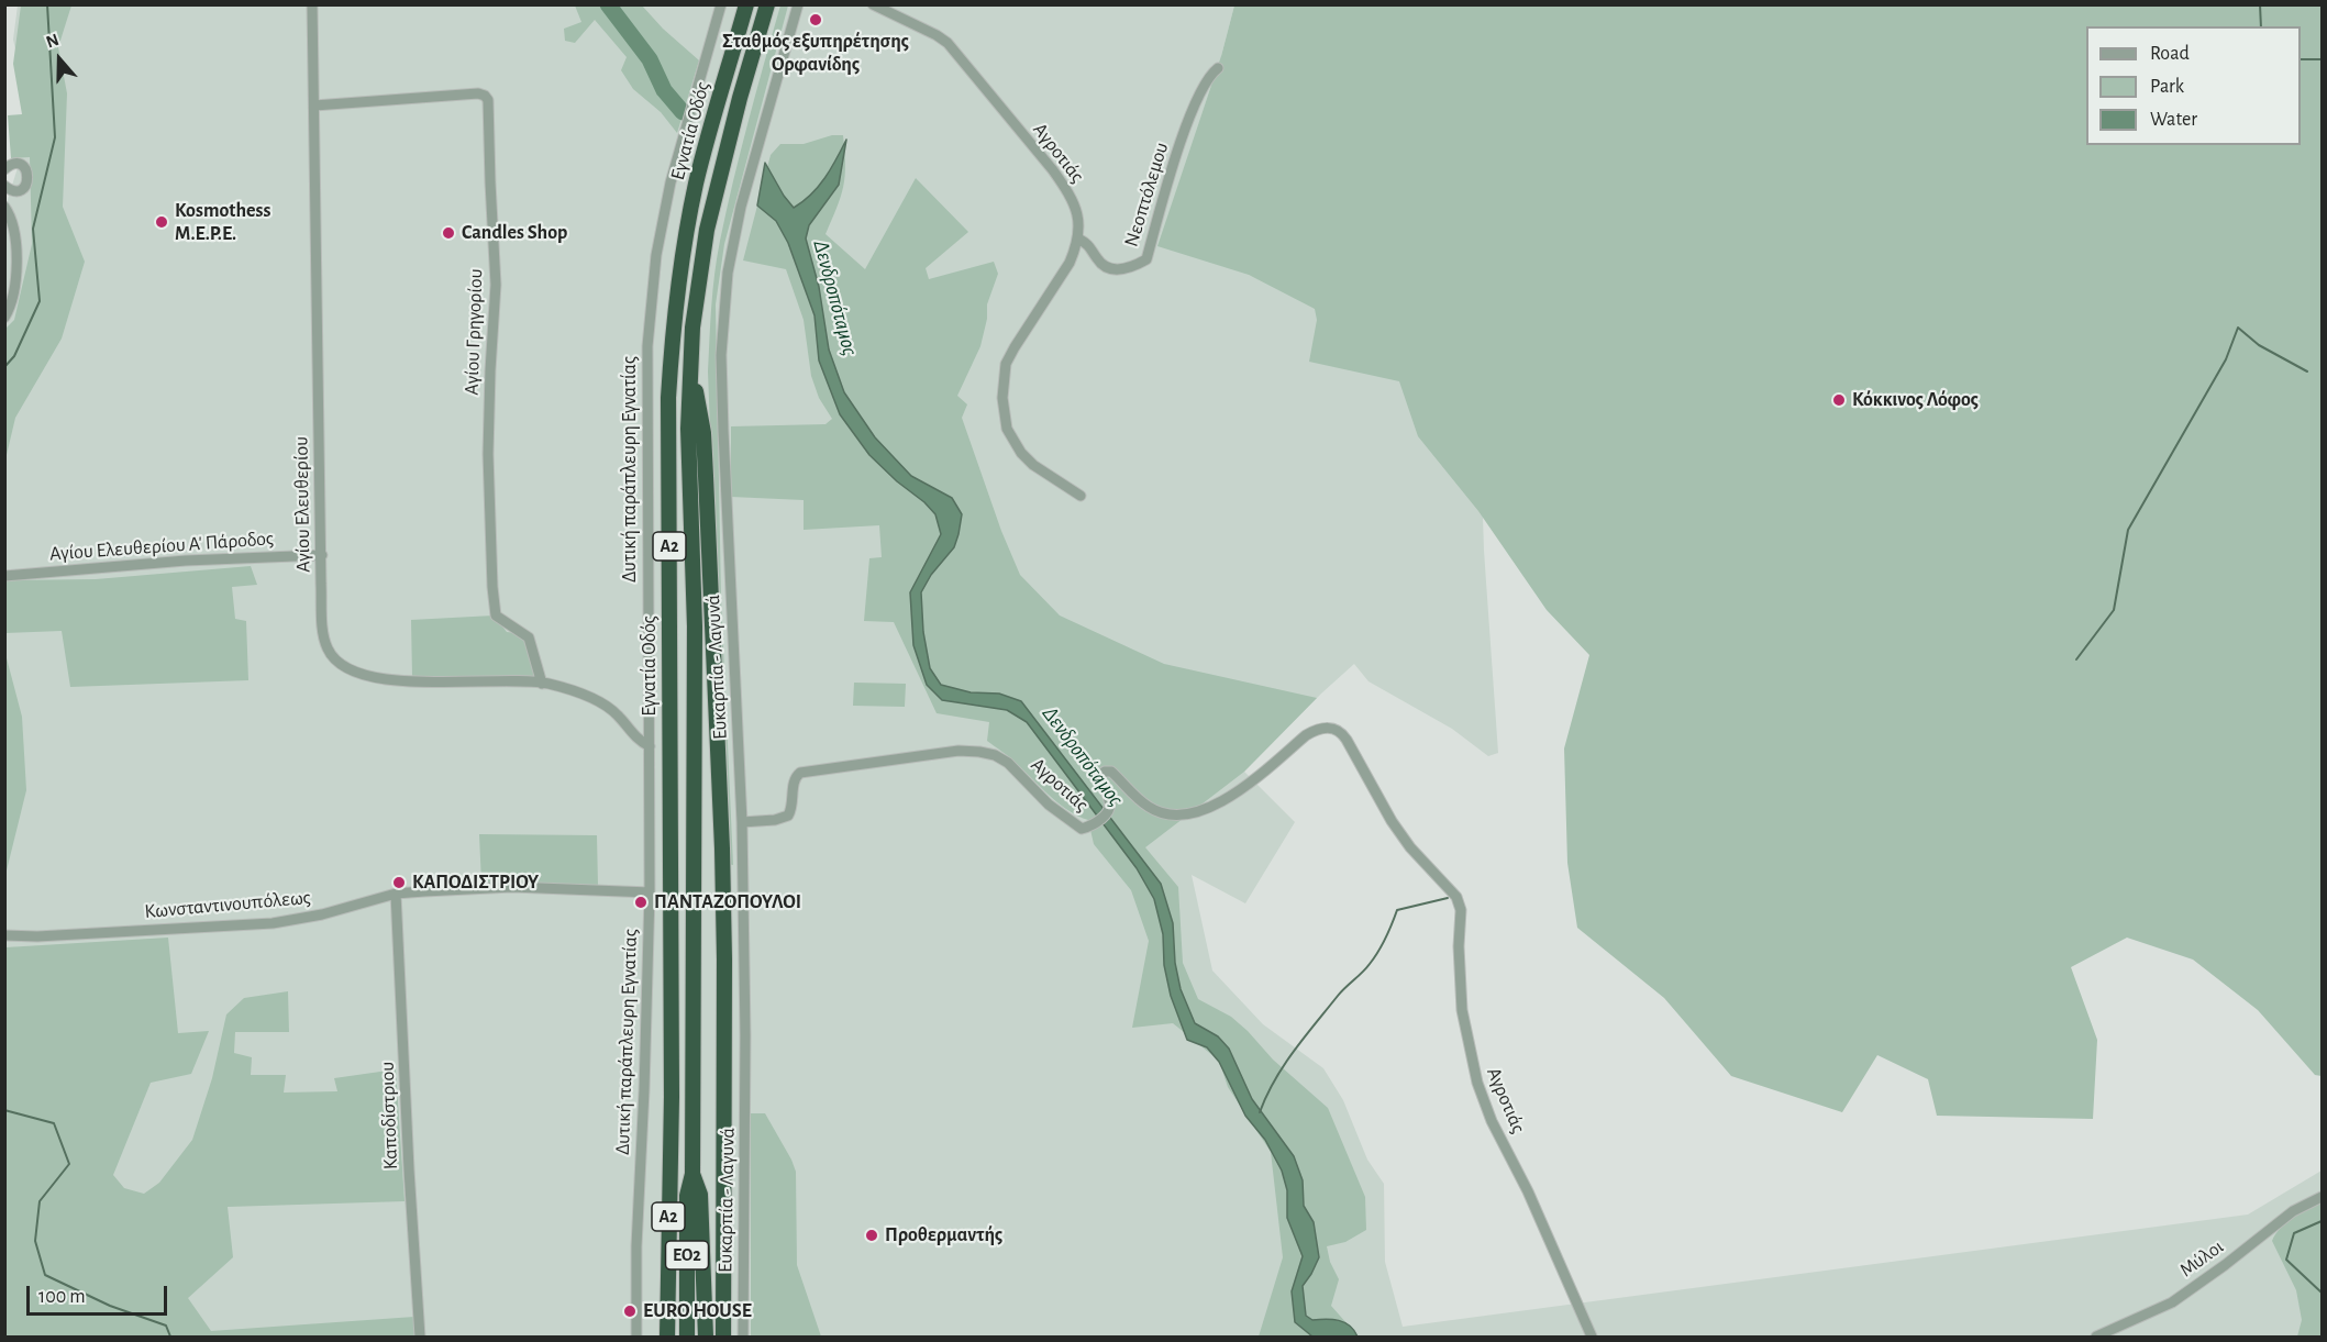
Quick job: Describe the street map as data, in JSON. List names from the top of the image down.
{
  "streets": {
    "highway": ["Εγνατία Οδός", "Α2", "ΕΟ2"],
    "street": [
      "Αγροτιάς",
      "Νεοπτόλεμου",
      "Αγίου Γρηγορίου",
      "Δυτική παράπλευρη Εγνατίας",
      "Αγίου Ελευθερίου",
      "Αγίου Ελευθερίου Α' Πάροδος",
      "Ευκαρπία - Λαγυνά",
      "Κωνσταντινουπόλεως",
      "Καποδίστριου",
      "Μύλοι"
    ]
  },
  "crossings": [
    ["Εγνατία Οδός", "Α2"],
    ["Εγνατία Οδός", "ΕΟ2"],
    ["Αγροτιάς", "Νεοπτόλεμου"],
    ["Αγροτιάς", "Ευκαρπία - Λαγυνά"],
    ["Αγίου Γρηγορίου", "Αγίου Ελευθερίου"],
    ["Δυτική παράπλευρη Εγνατίας", "Αγίου Ελευθερίου"],
    ["Δυτική παράπλευρη Εγνατίας", "Κωνσταντινουπόλεως"],
    ["Αγίου Ελευθερίου", "Αγίου Ελευθερίου Α' Πάροδος"],
    ["Α2", "ΕΟ2"],
    ["Κωνσταντινουπόλεως", "Καποδίστριου"]
  ],
  "water": ["Δενδροπόταμος"],
  "places": [
    "Σταθμός εξυπηρέτησης Ορφανίδης",
    "Kosmothess M.E.P.E.",
    "Candles Shop",
    "Κόκκινος Λόφος",
    "ΚΑΠΟΔΙΣΤΡΙΟΥ",
    "ΠΑΝΤΑΖΟΠΟΥΛΟΙ",
    "Προθερμαντής",
    "EURO HOUSE"
  ],
  "legend": ["Road", "Park", "Water"],
  "scale_bar": "100 m",
  "north": "top"
}
